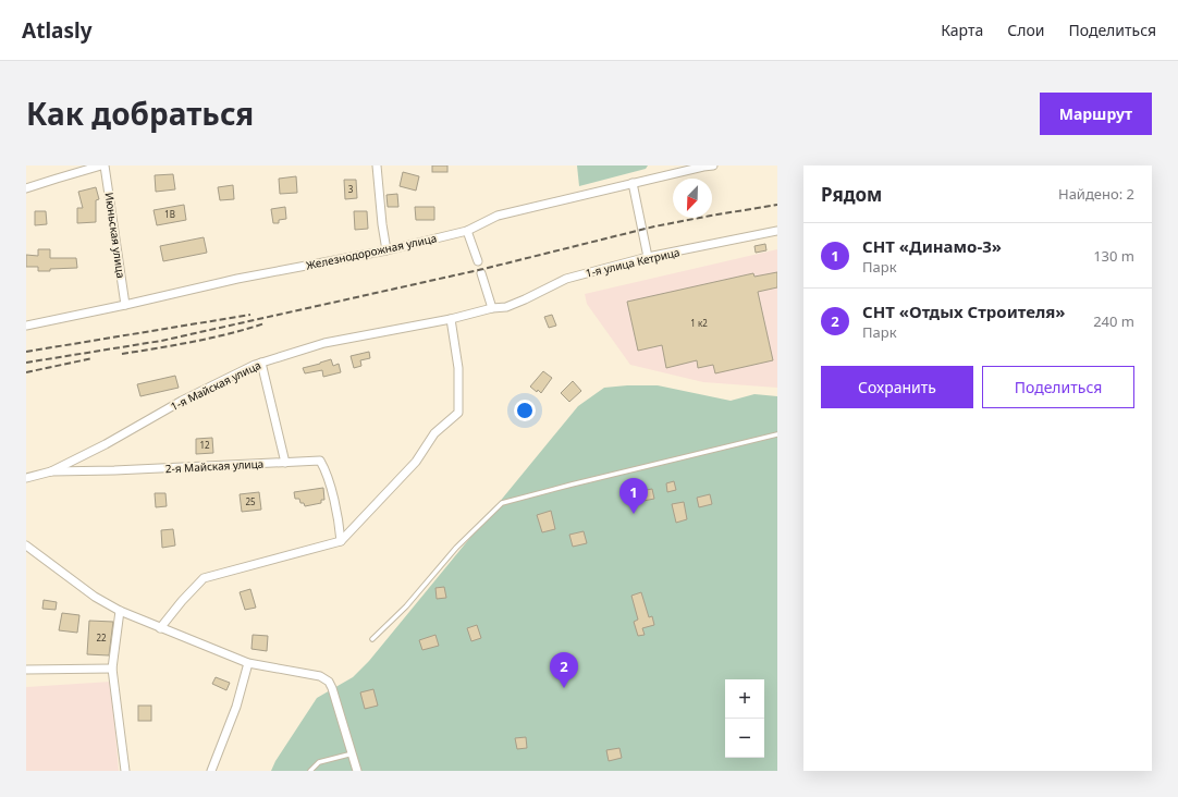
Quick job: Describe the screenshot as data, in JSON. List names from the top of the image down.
{
  "streets": {
    "street": [
      "Июньская улица",
      "Железнодорожная улица",
      "1-я улица Кетрица",
      "1-я Майская улица",
      "2-я Майская улица"
    ]
  },
  "crossings": [
    ["Июньская улица", "Железнодорожная улица"],
    ["1-я улица Кетрица", "1-я Майская улица"],
    ["1-я Майская улица", "2-я Майская улица"]
  ],
  "house_numbers": [
    "3",
    "1В",
    "1 к2",
    "12",
    "25",
    "22"
  ],
  "north": "bottom left",
  "page": {
    "header": "Atlasly",
    "nav": ["Карта", "Слои", "Поделиться"],
    "title": "Как добраться",
    "buttons": [
      "Маршрут",
      ["Сохранить", "Поделиться"]
    ],
    "heading": ["Рядом", "Найдено: 2"],
    "list": [
      {
        "mark": "1",
        "name": "СНТ «Динамо-3»",
        "note": "Парк",
        "value": "130 m"
      },
      {
        "mark": "2",
        "name": "СНТ «Отдых Строителя»",
        "note": "Парк",
        "value": "240 m"
      }
    ],
    "pins": ["1", "2"],
    "map_buttons": ["+", "−"]
  }
}
